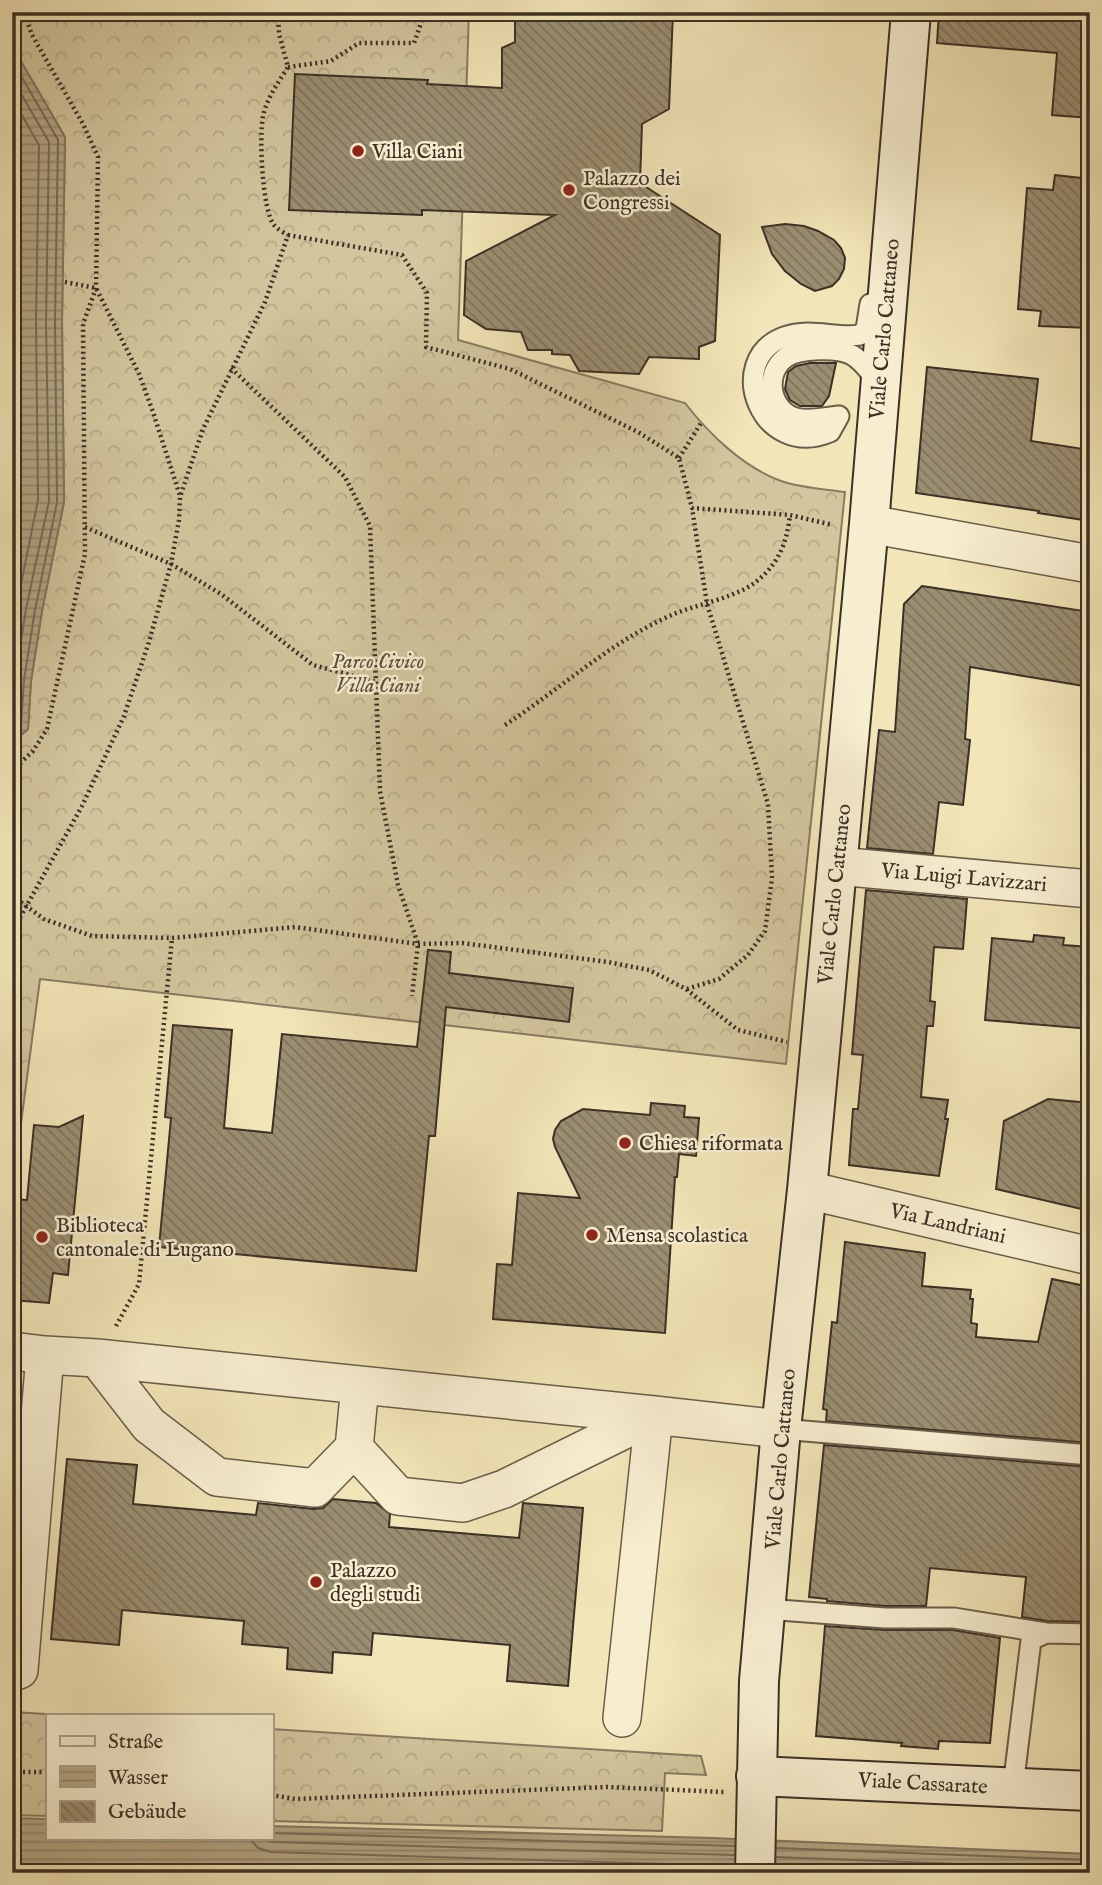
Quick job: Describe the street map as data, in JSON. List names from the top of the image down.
{
  "streets": {
    "main road": ["Viale Carlo Cattaneo", "Viale Cassarate"],
    "street": ["Via Luigi Lavizzari", "Via Landriani"]
  },
  "crossings": [
    ["Viale Carlo Cattaneo", "Via Luigi Lavizzari"],
    ["Viale Carlo Cattaneo", "Via Landriani"],
    ["Viale Carlo Cattaneo", "Viale Cassarate"]
  ],
  "parks": ["Parco Civico Villa Ciani"],
  "places": [
    "Villa Ciani",
    "Palazzo dei Congressi",
    "Chiesa riformata",
    "Mensa scolastica",
    "Biblioteca cantonale di Lugano",
    "Palazzo degli studi"
  ],
  "legend": ["Straße", "Wasser", "Gebäude"]
}
